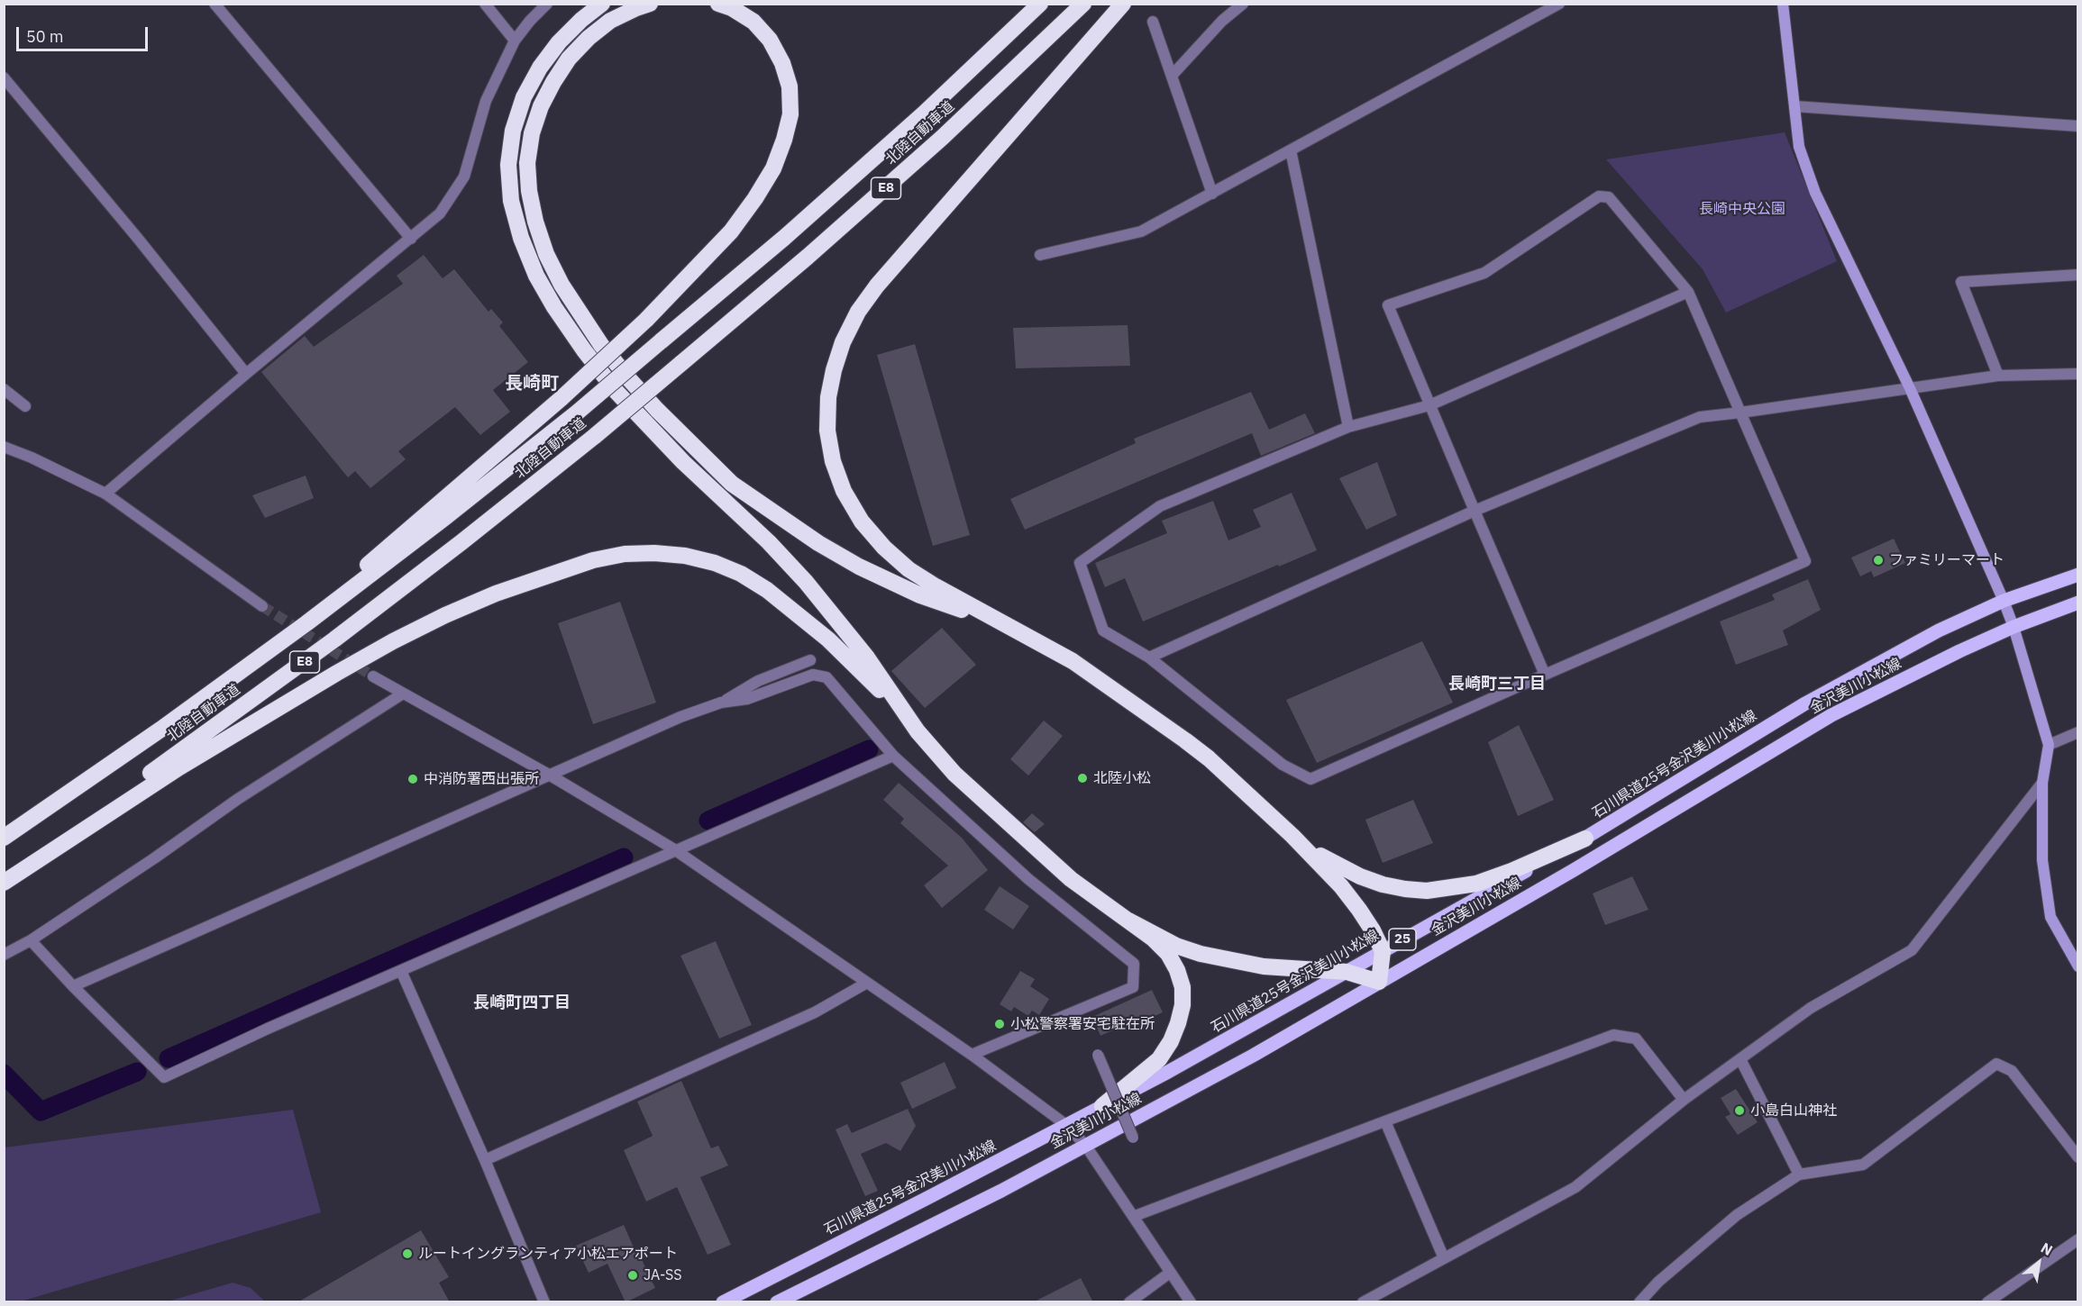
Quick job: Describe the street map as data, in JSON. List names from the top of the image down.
{
  "streets": {
    "highway": ["北陸自動車道", "E8"],
    "main road": ["金沢美川小松線", "石川県道25号金沢美川小松線", "25"]
  },
  "districts": ["長崎町", "長崎町三丁目", "長崎町四丁目"],
  "parks": ["長崎中央公園"],
  "places": [
    "ファミリーマート",
    "北陸小松",
    "中消防署西出張所",
    "小松警察署安宅駐在所",
    "小島白山神社",
    "ルートイングランティア小松エアポート",
    "JA-SS"
  ],
  "scale_bar": "50 m",
  "north": "top right"
}
